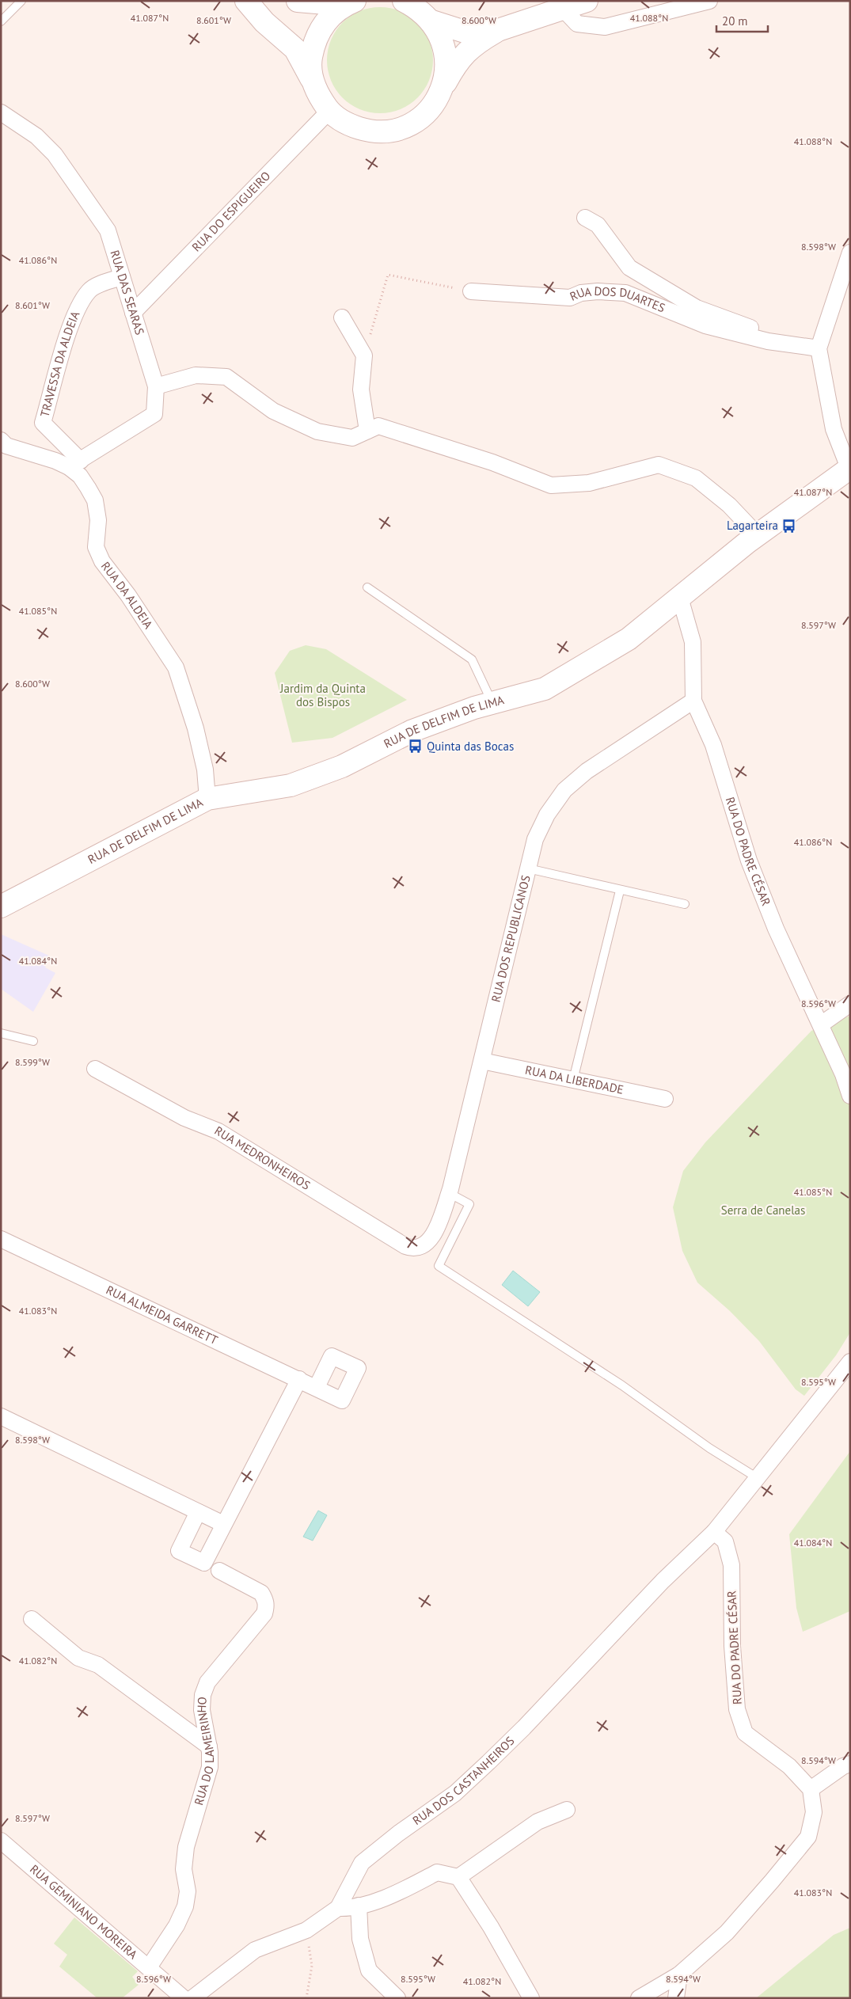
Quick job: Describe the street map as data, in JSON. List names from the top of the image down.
{
  "streets": {
    "main road": ["RUA DE DELFIM DE LIMA"],
    "street": [
      "RUA DO ESPIGUEIRO",
      "RUA DAS SEARAS",
      "RUA DOS DUARTES",
      "TRAVESSA DA ALDEIA",
      "RUA DA ALDEIA",
      "RUA DO PADRE CÉSAR",
      "RUA DOS REPUBLICANOS",
      "RUA DA LIBERDADE",
      "RUA MEDRONHEIROS",
      "RUA ALMEIDA GARRETT",
      "RUA DO LAMEIRINHO",
      "RUA DOS CASTANHEIROS",
      "RUA GEMINIANO MOREIRA"
    ]
  },
  "crossings": [
    ["RUA DO ESPIGUEIRO", "RUA DAS SEARAS"],
    ["RUA DAS SEARAS", "TRAVESSA DA ALDEIA"],
    ["RUA DAS SEARAS", "RUA DA ALDEIA"],
    ["TRAVESSA DA ALDEIA", "RUA DA ALDEIA"],
    ["RUA DA ALDEIA", "RUA DE DELFIM DE LIMA"],
    ["RUA DE DELFIM DE LIMA", "RUA DO PADRE CÉSAR"],
    ["RUA DO PADRE CÉSAR", "RUA DOS REPUBLICANOS"],
    ["RUA DO PADRE CÉSAR", "RUA DOS CASTANHEIROS"],
    ["RUA DOS REPUBLICANOS", "RUA DA LIBERDADE"],
    ["RUA DOS REPUBLICANOS", "RUA MEDRONHEIROS"],
    ["RUA DO LAMEIRINHO", "RUA GEMINIANO MOREIRA"]
  ],
  "parks": ["Jardim da Quinta dos Bispos", "Serra de Canelas"],
  "places": {
    "bus stop": ["Lagarteira", "Quinta das Bocas"]
  },
  "scale_bar": "20 m",
  "coordinates": [
    "41.087°N",
    "41.088°N",
    "8.601°W",
    "8.600°W",
    "8.598°W",
    "41.086°N",
    "41.085°N",
    "8.597°W",
    "41.084°N",
    "8.596°W",
    "8.599°W",
    "41.083°N",
    "8.595°W",
    "41.082°N",
    "8.594°W"
  ]
}
